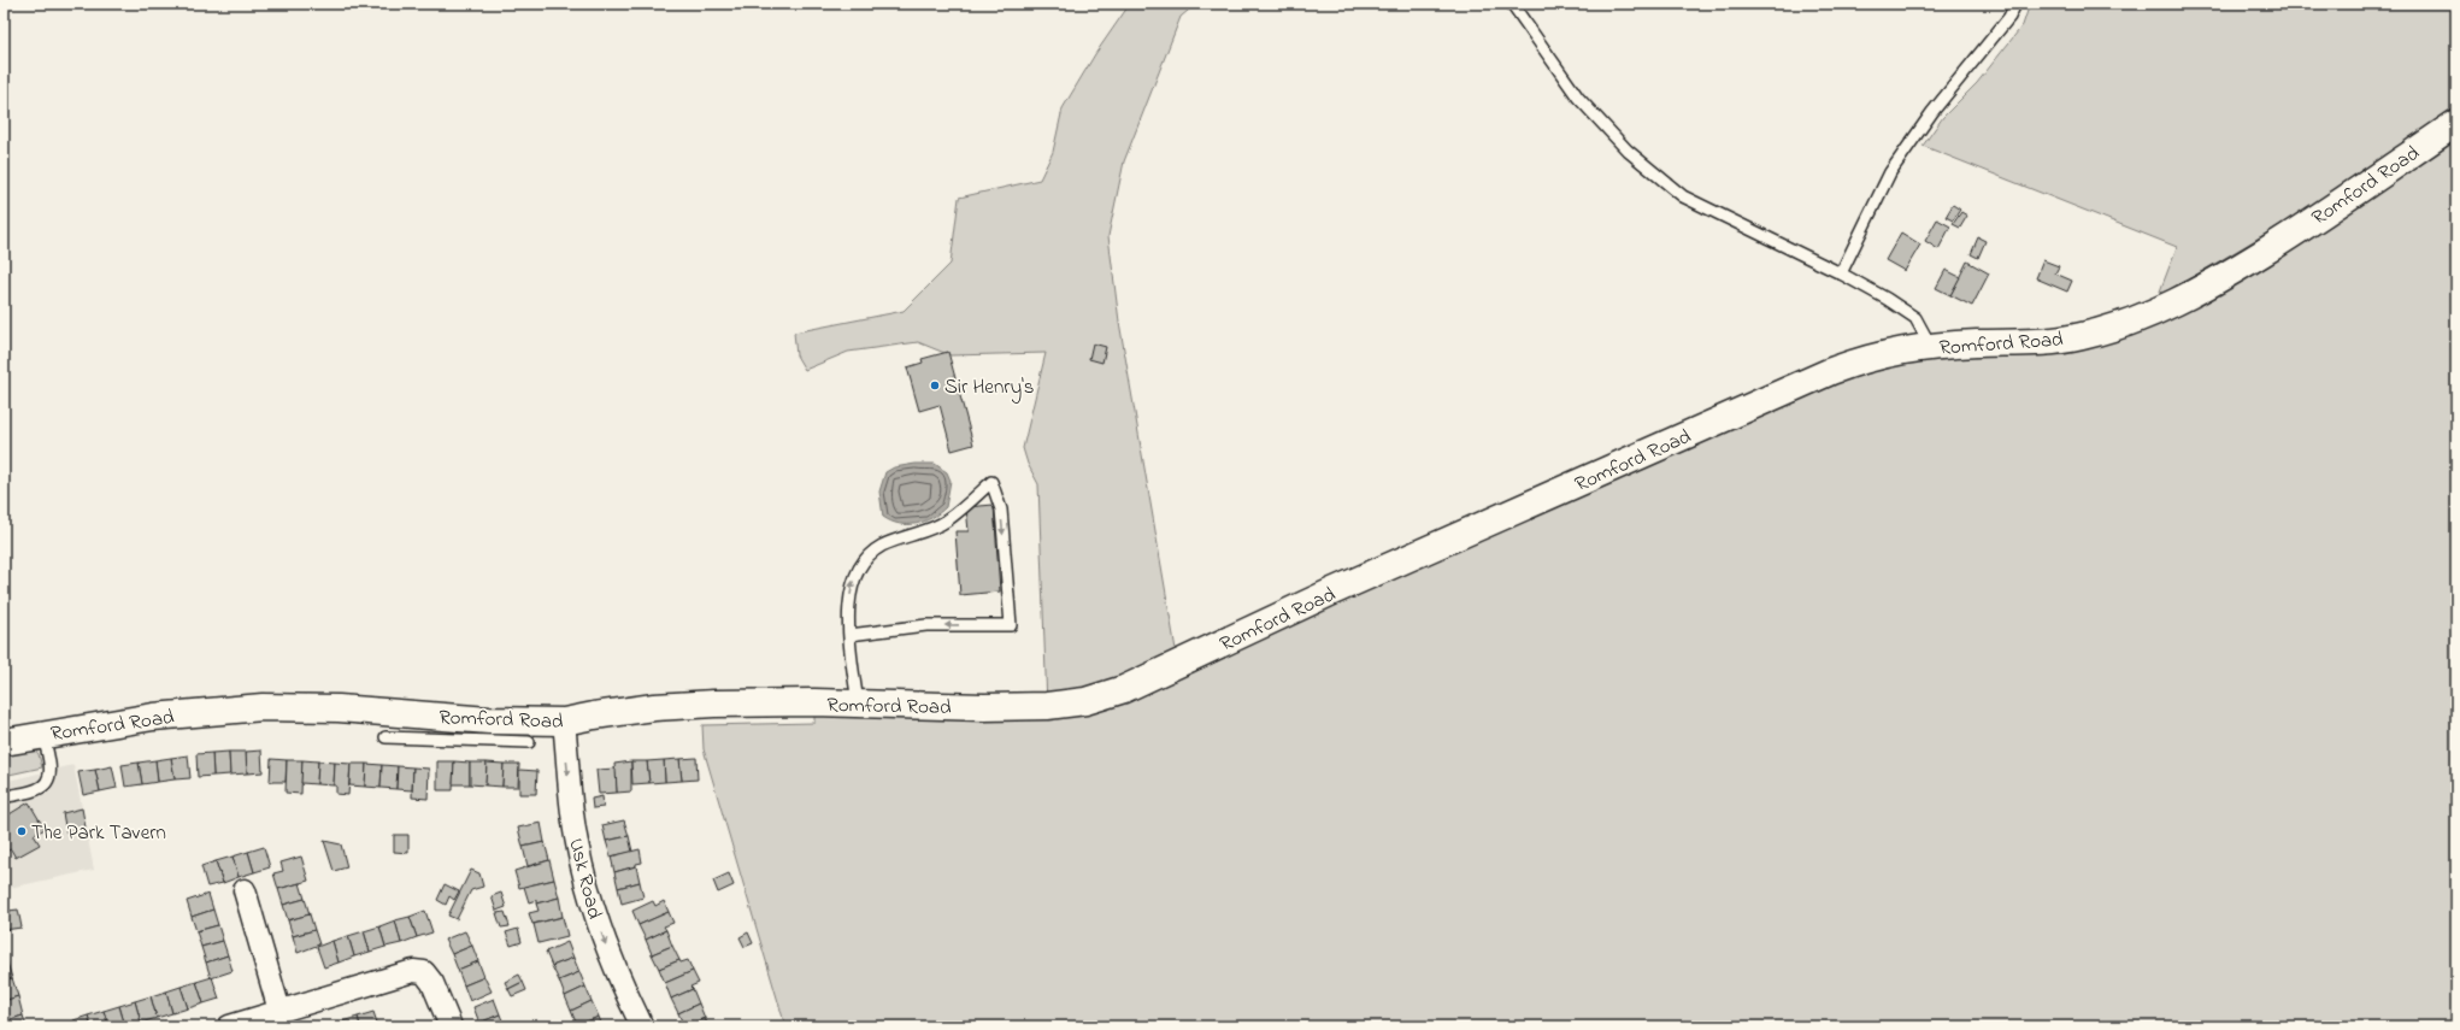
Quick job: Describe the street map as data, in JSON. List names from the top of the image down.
{
  "streets": {
    "street": ["Romford Road", "Usk Road"]
  },
  "crossings": [
    ["Romford Road", "Usk Road"]
  ],
  "one_way": ["Usk Road"],
  "places": ["Sir Henry's", "The Park Tavern"]
}
